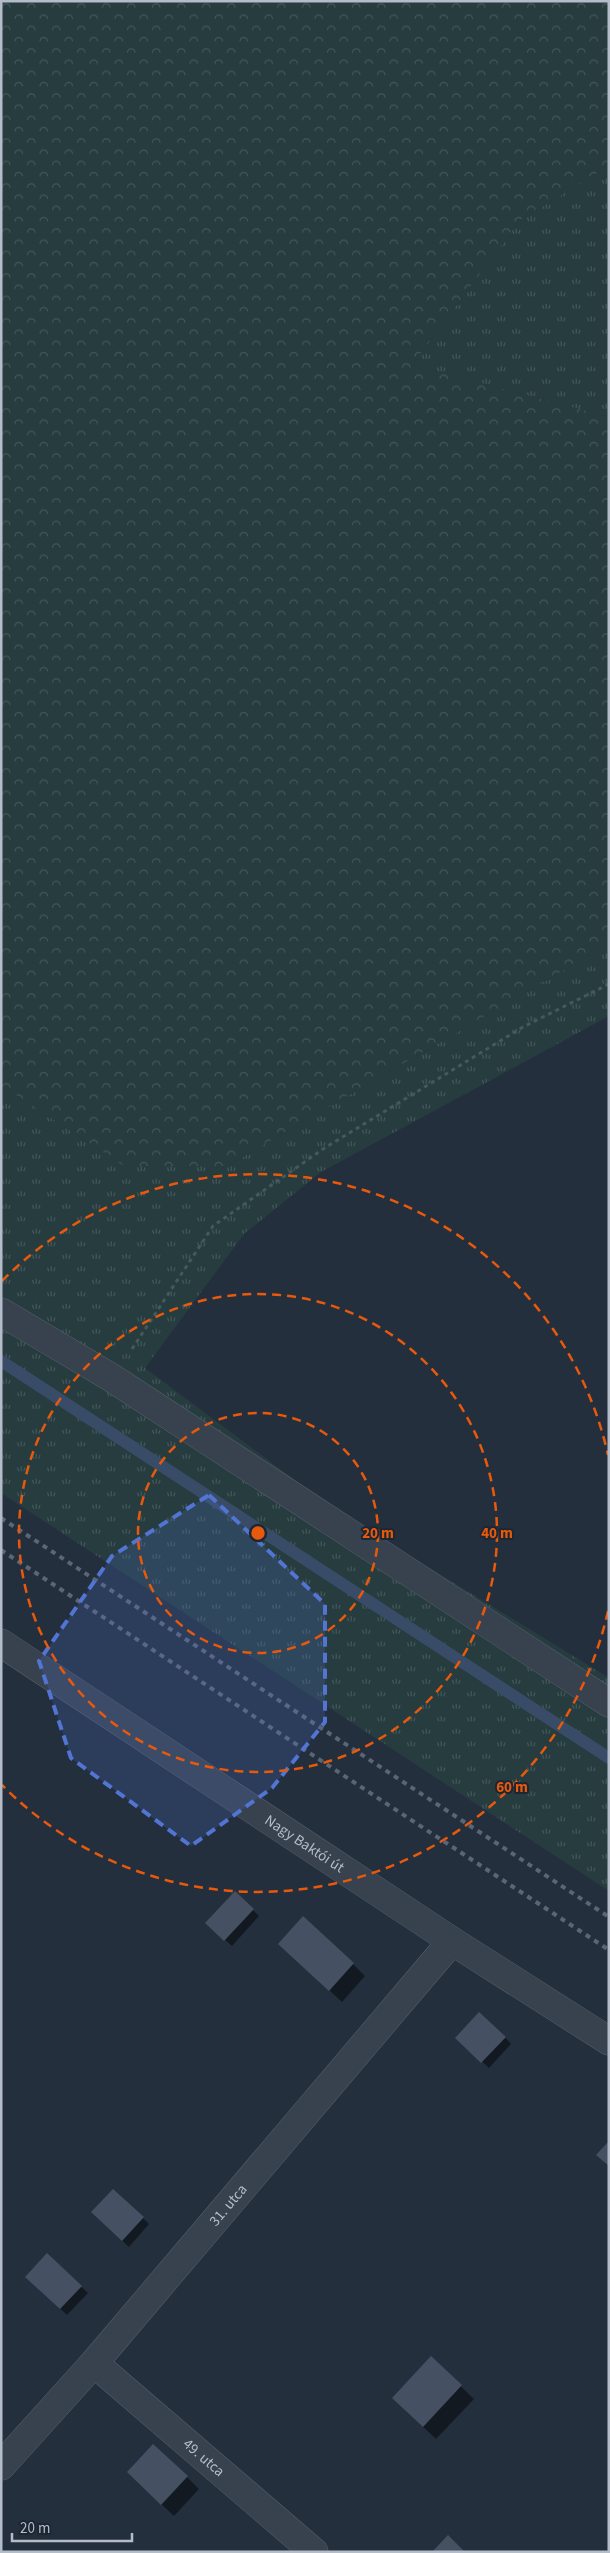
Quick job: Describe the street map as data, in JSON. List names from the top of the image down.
{
  "streets": {
    "street": ["Nagy Baktói út", "31. utca", "49. utca"]
  },
  "crossings": [
    ["Nagy Baktói út", "31. utca"],
    ["31. utca", "49. utca"]
  ],
  "scale_bar": "20 m",
  "rings": ["20 m", "40 m", "60 m"]
}
